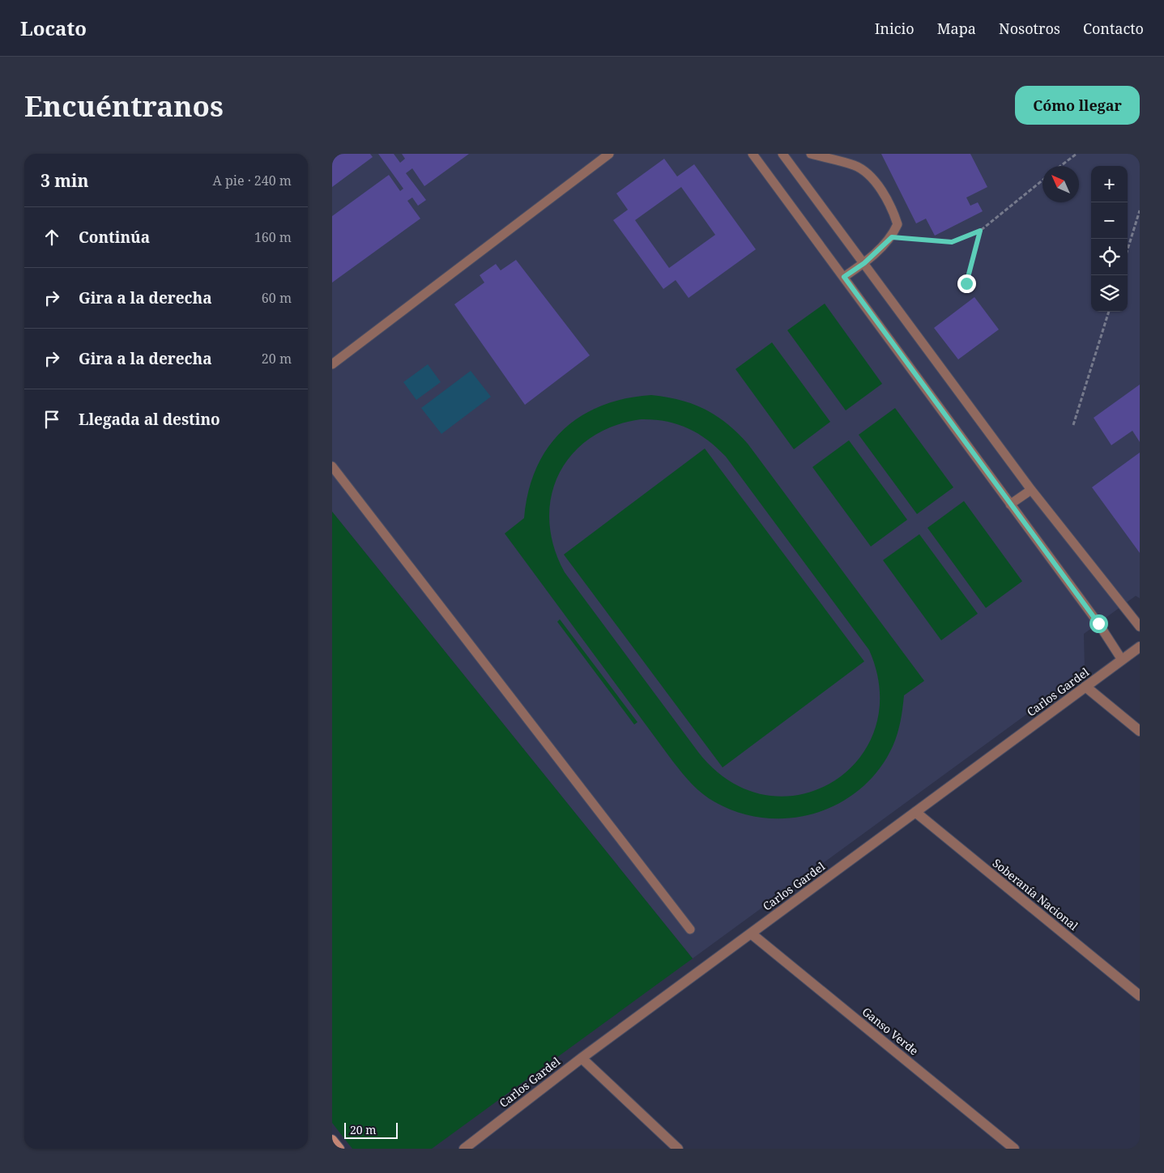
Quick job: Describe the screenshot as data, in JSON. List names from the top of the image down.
{
  "streets": {
    "street": ["Carlos Gardel", "Soberanía Nacional", "Ganso Verde"]
  },
  "crossings": [
    ["Carlos Gardel", "Soberanía Nacional"],
    ["Carlos Gardel", "Ganso Verde"]
  ],
  "scale_bar": "20 m",
  "north": "top left",
  "page": {
    "header": "Locato",
    "nav": [
      "Inicio",
      "Mapa",
      "Nosotros",
      "Contacto"
    ],
    "buttons": "Cómo llegar",
    "title": "Encuéntranos",
    "heading": ["3 min", "A pie · 240 m"],
    "map_buttons": ["+", "−"],
    "list": [
      ["Continúa", "160 m"],
      ["Gira a la derecha", "60 m"],
      ["Gira a la derecha", "20 m"],
      "Llegada al destino"
    ],
    "scale": "20 m"
  }
}
